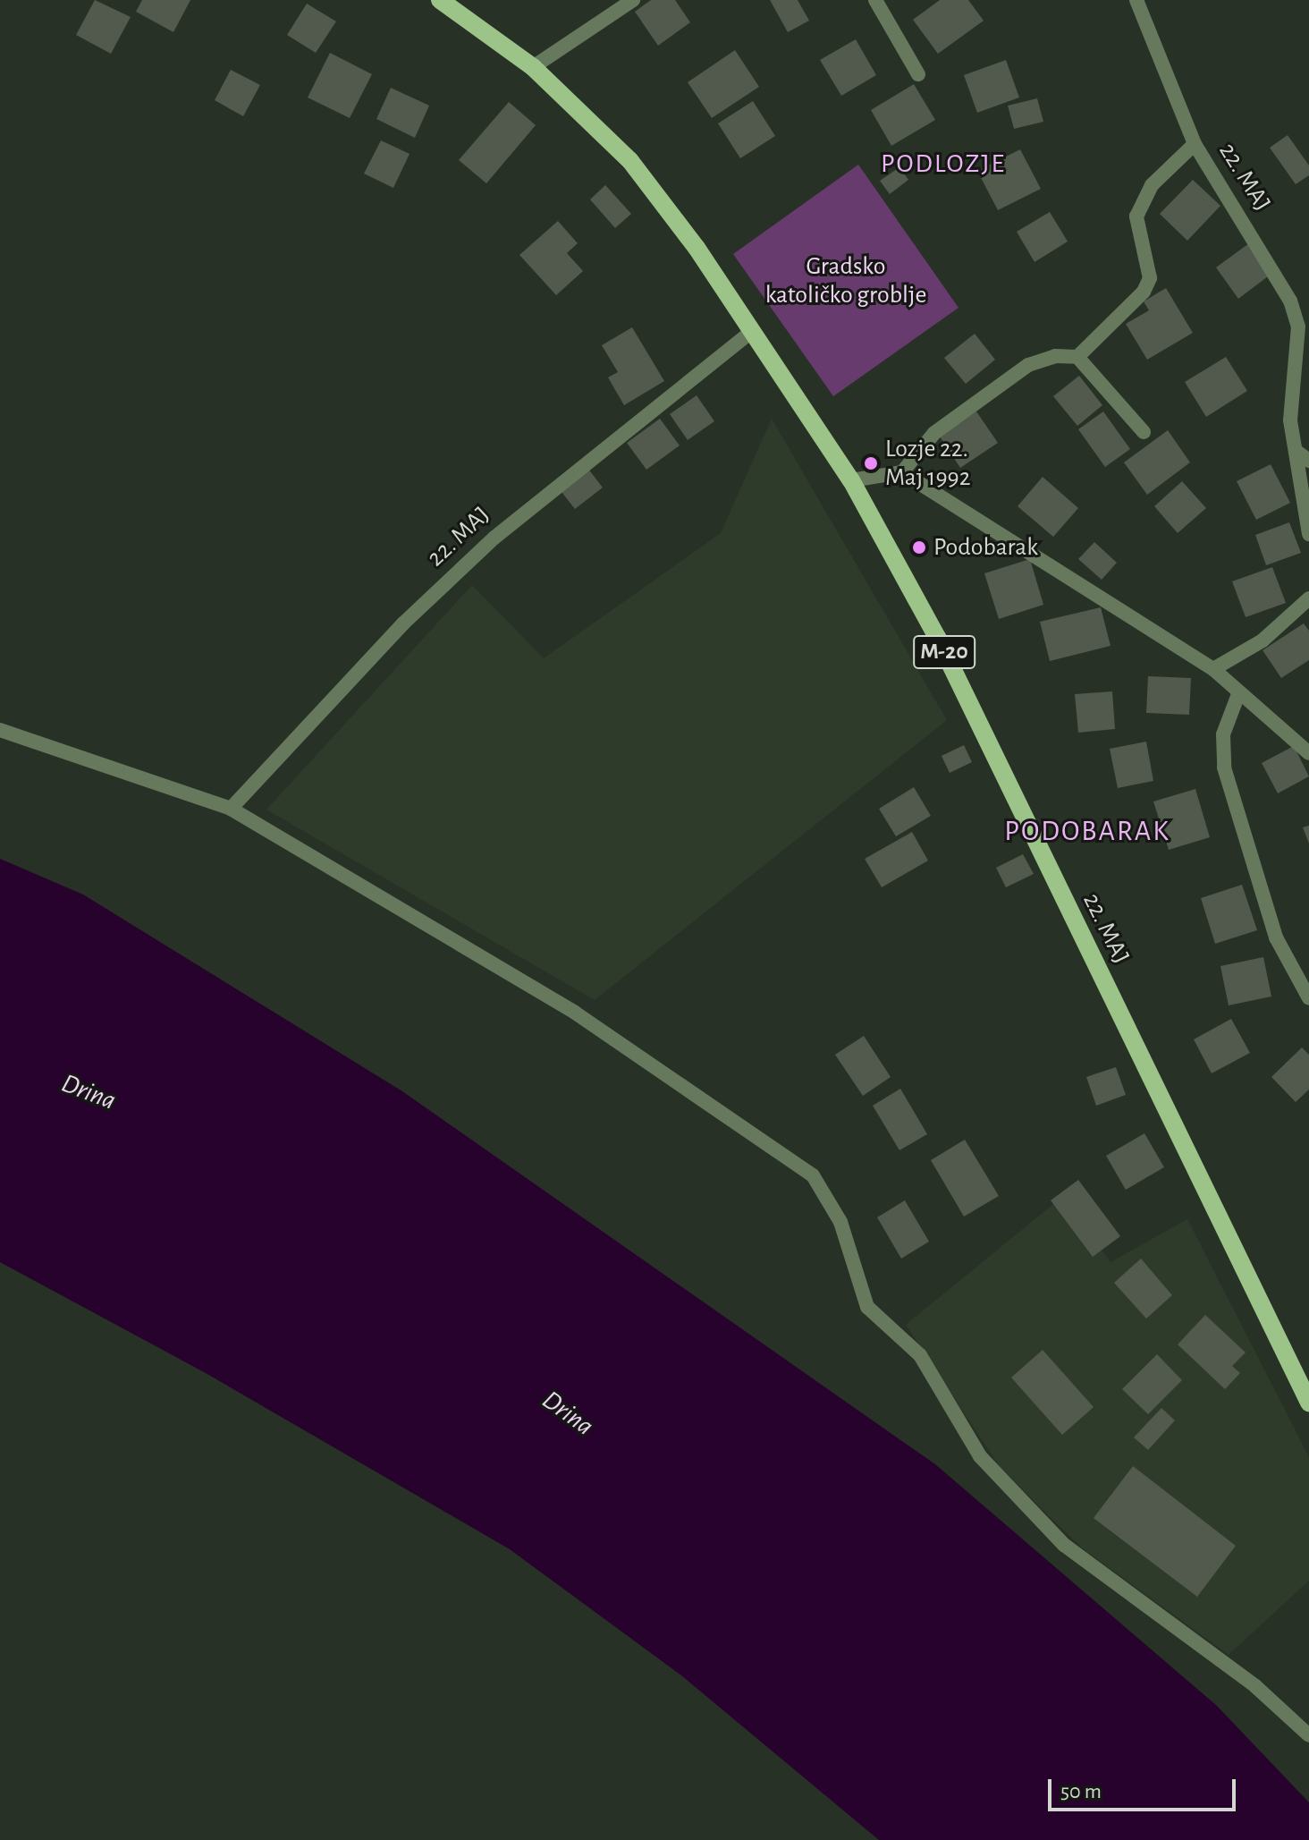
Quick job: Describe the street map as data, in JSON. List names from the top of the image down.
{
  "streets": {
    "main road": ["22. MAJ", "M-20"]
  },
  "districts": ["PODLOZJE", "PODOBARAK"],
  "water": ["Drina"],
  "parks": ["Gradsko katoličko groblje"],
  "places": ["Lozje 22. Maj 1992", "Podobarak"],
  "scale_bar": "50 m"
}
